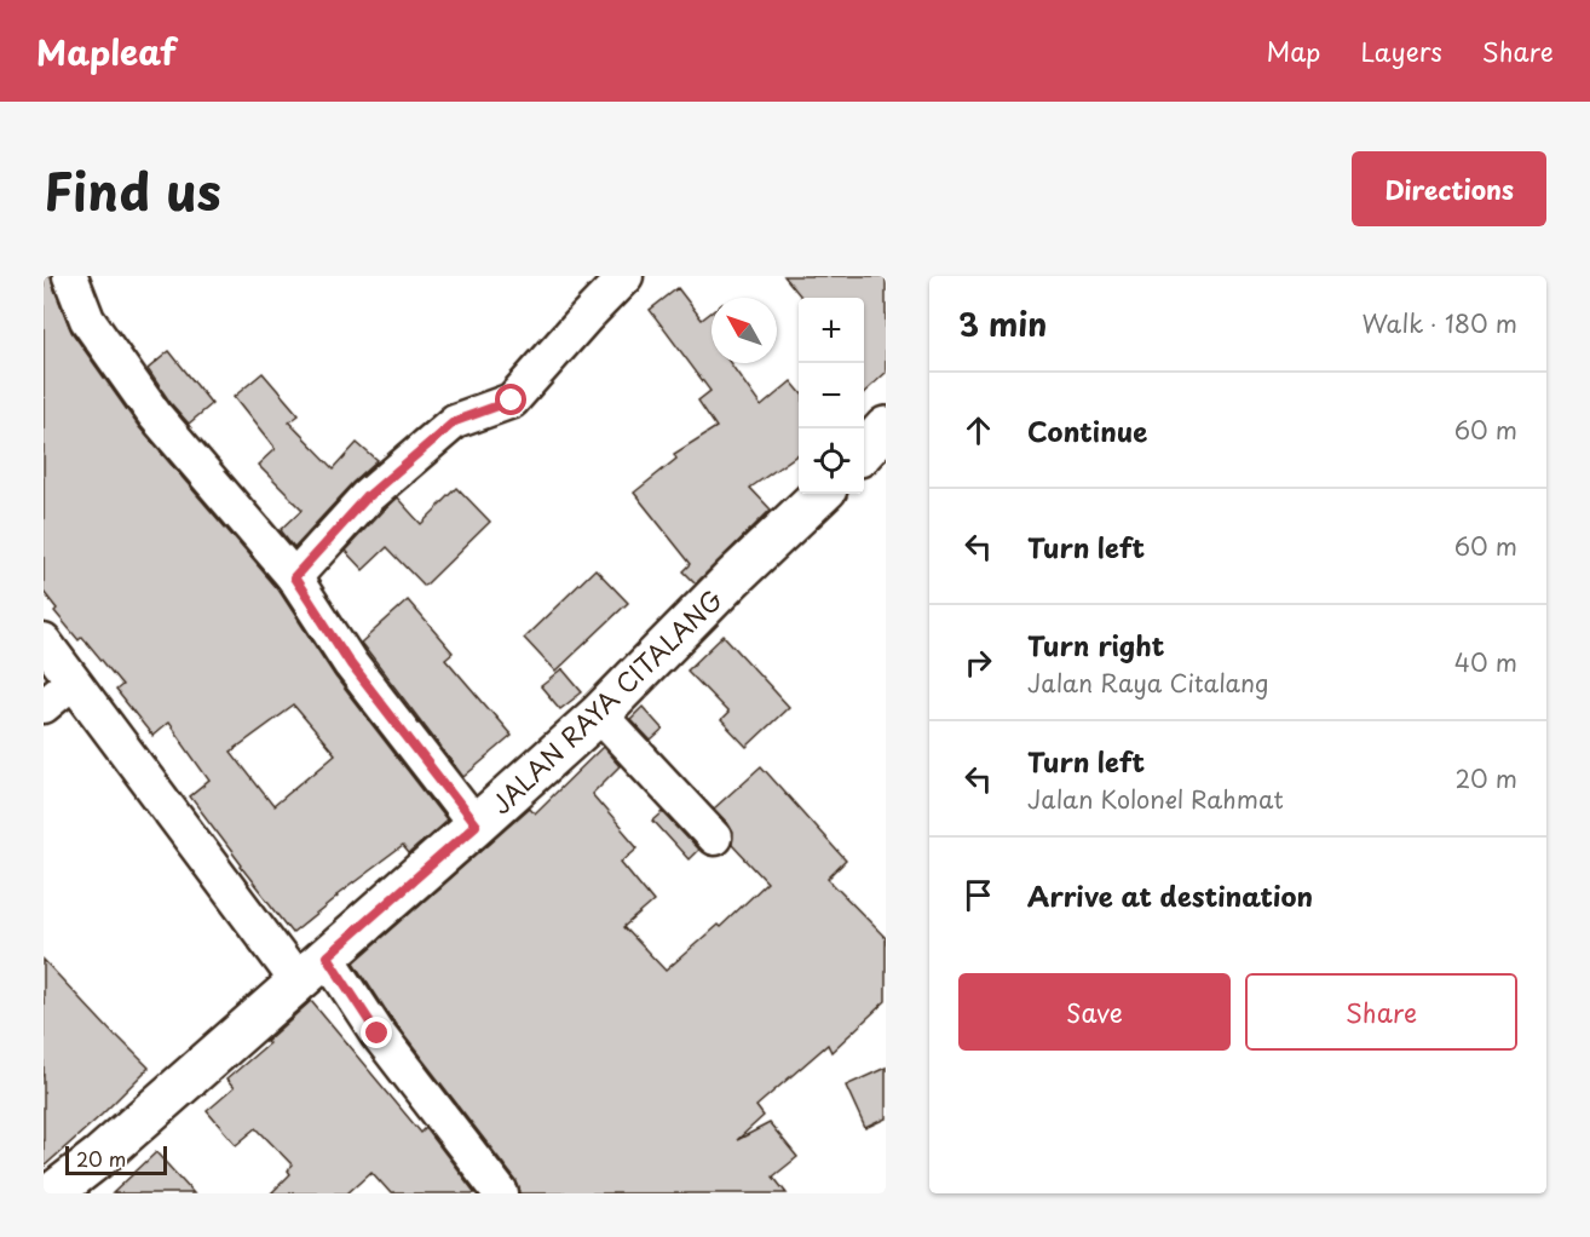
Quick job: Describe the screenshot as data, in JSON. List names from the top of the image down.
{
  "streets": {
    "street": ["JALAN RAYA CITALANG"]
  },
  "scale_bar": "20 m",
  "north": "top left",
  "page": {
    "header": "Mapleaf",
    "nav": ["Map", "Layers", "Share"],
    "title": "Find us",
    "buttons": [
      "Directions",
      ["Save", "Share"]
    ],
    "heading": ["3 min", "Walk · 180 m"],
    "map_buttons": ["+", "−"],
    "list": [
      ["Continue", "60 m"],
      ["Turn left", "60 m"],
      ["Turn right", "Jalan Raya Citalang", "40 m"],
      ["Turn left", "Jalan Kolonel Rahmat", "20 m"],
      "Arrive at destination"
    ],
    "scale": "20 m"
  }
}
